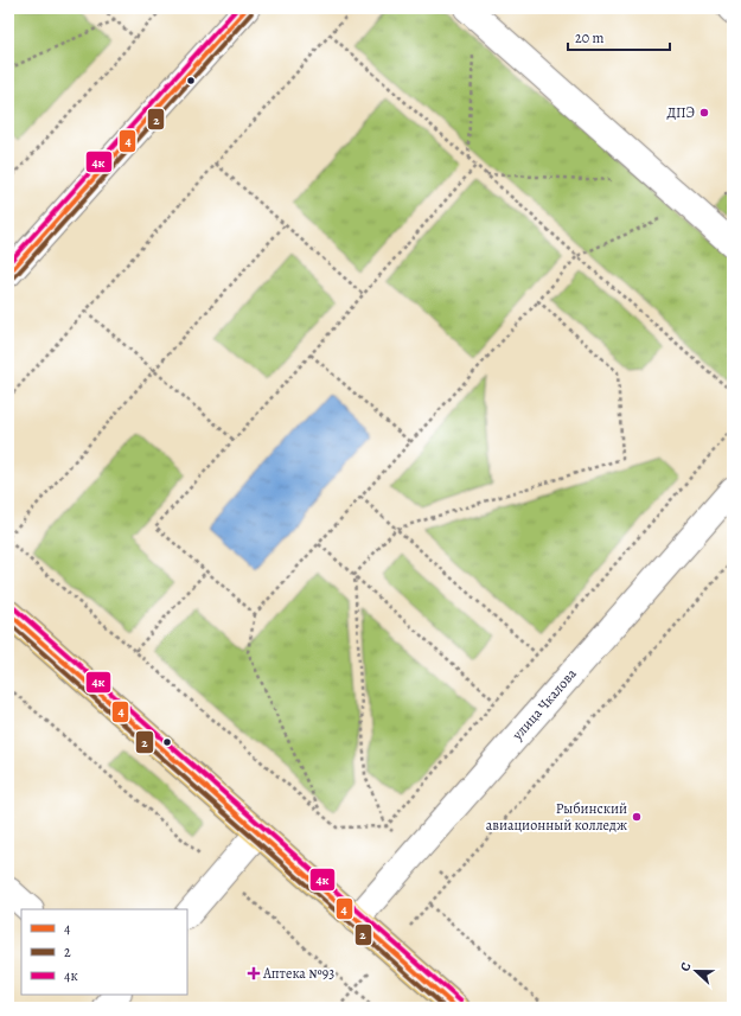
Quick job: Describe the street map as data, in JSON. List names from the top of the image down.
{
  "streets": {
    "street": ["улица Чкалова"]
  },
  "places": {
    "other": ["ДПЭ", "Рыбинский авиационный колледж"],
    "health": ["Аптека №93"]
  },
  "lines": ["transit line 4", "transit line 4к", "transit line 2"],
  "legend": ["4", "2", "4к"],
  "scale_bar": "20 m",
  "north": "left"
}
